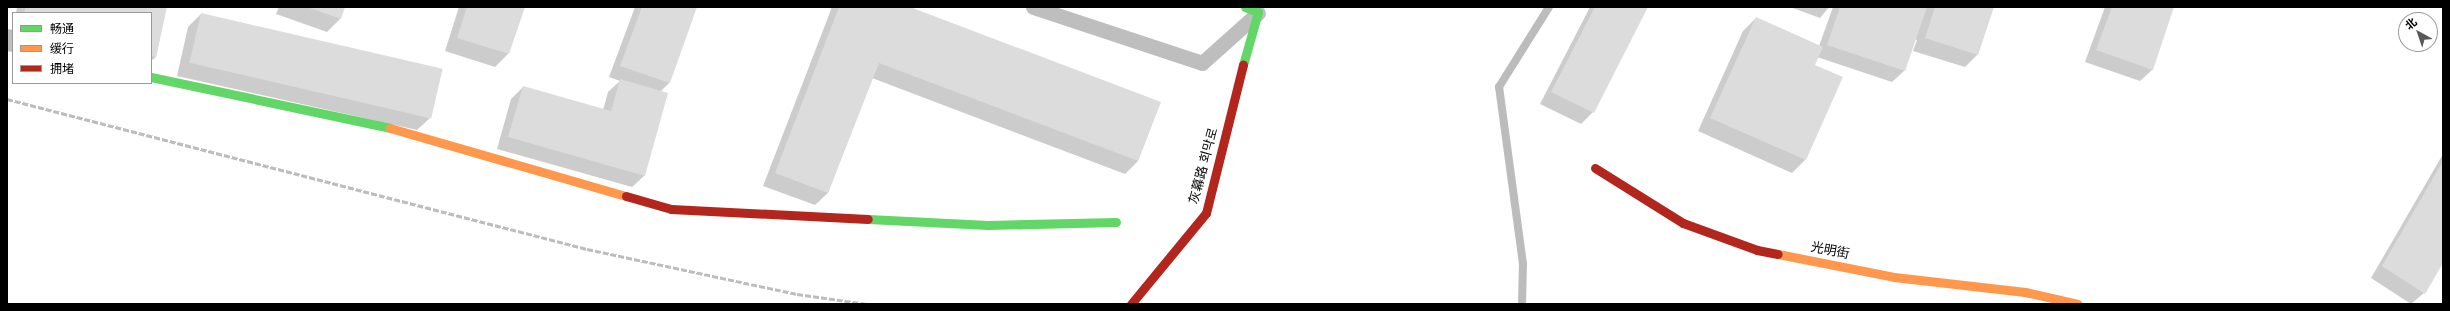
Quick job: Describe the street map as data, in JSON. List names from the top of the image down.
{
  "streets": {
    "street": ["灰幕路 회막로", "光明街"]
  },
  "legend": ["畅通", "缓行", "拥堵"],
  "north": "top left"
}
